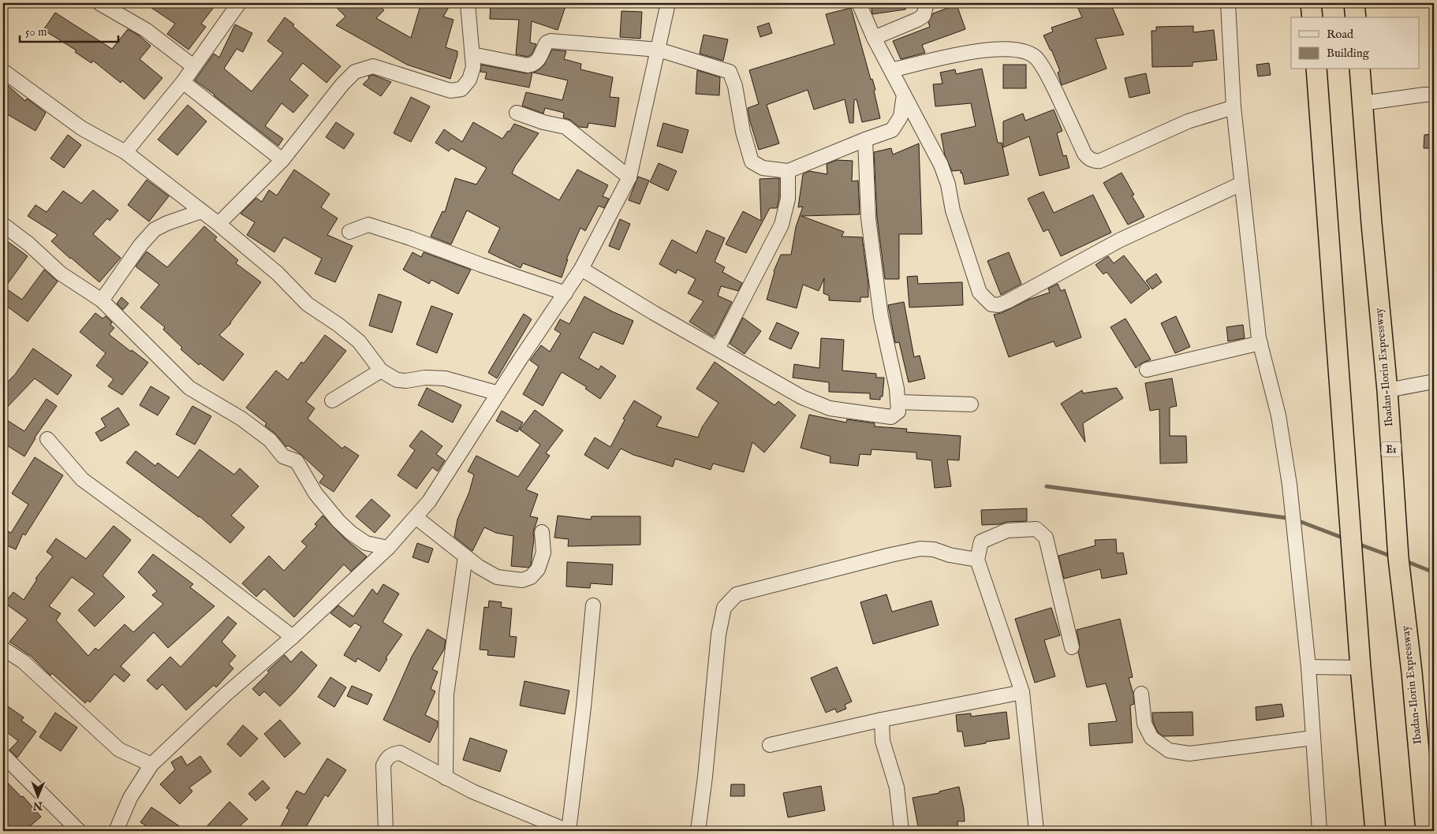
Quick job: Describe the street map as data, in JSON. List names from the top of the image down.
{
  "streets": {
    "highway": ["Ibadan-Ilorin Expressway", "E1"]
  },
  "legend": ["Road", "Building"],
  "scale_bar": "50 m",
  "north": "bottom"
}
